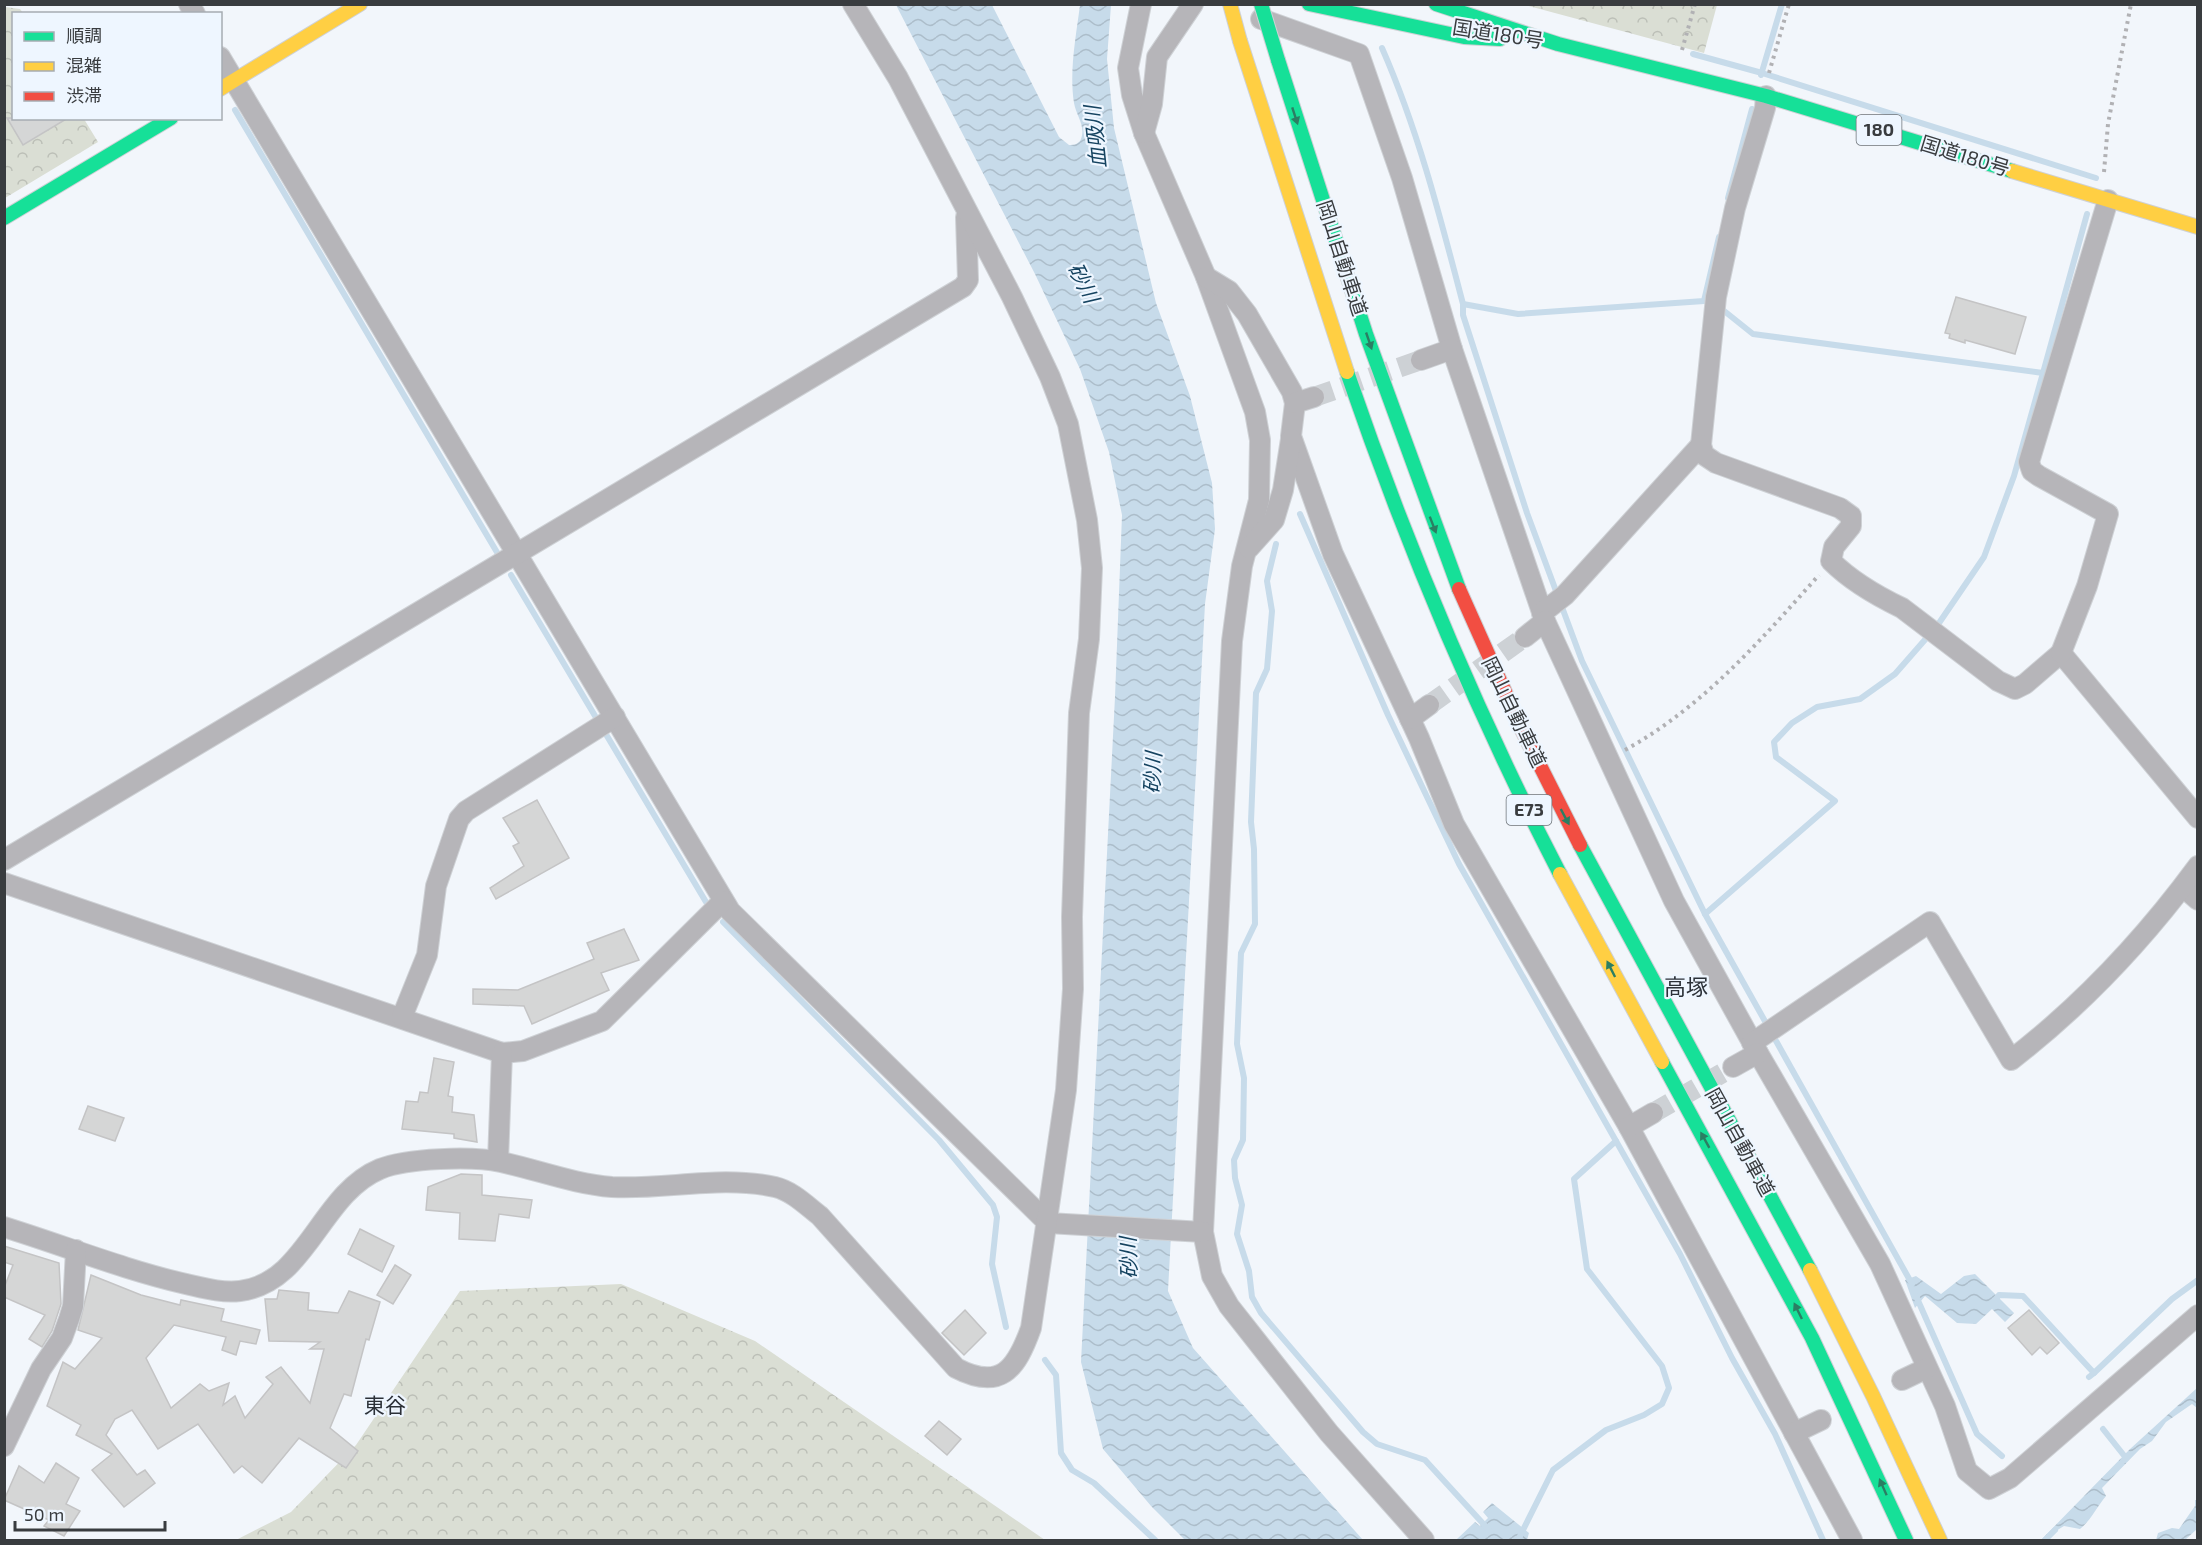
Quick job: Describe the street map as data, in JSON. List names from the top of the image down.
{
  "streets": {
    "main road": [
      "国道180号",
      "180",
      "岡山自動車道",
      "E73"
    ]
  },
  "districts": ["高塚", "東谷"],
  "water": ["血吸川", "砂川"],
  "legend": ["順調", "混雑", "渋滞"],
  "scale_bar": "50 m"
}
